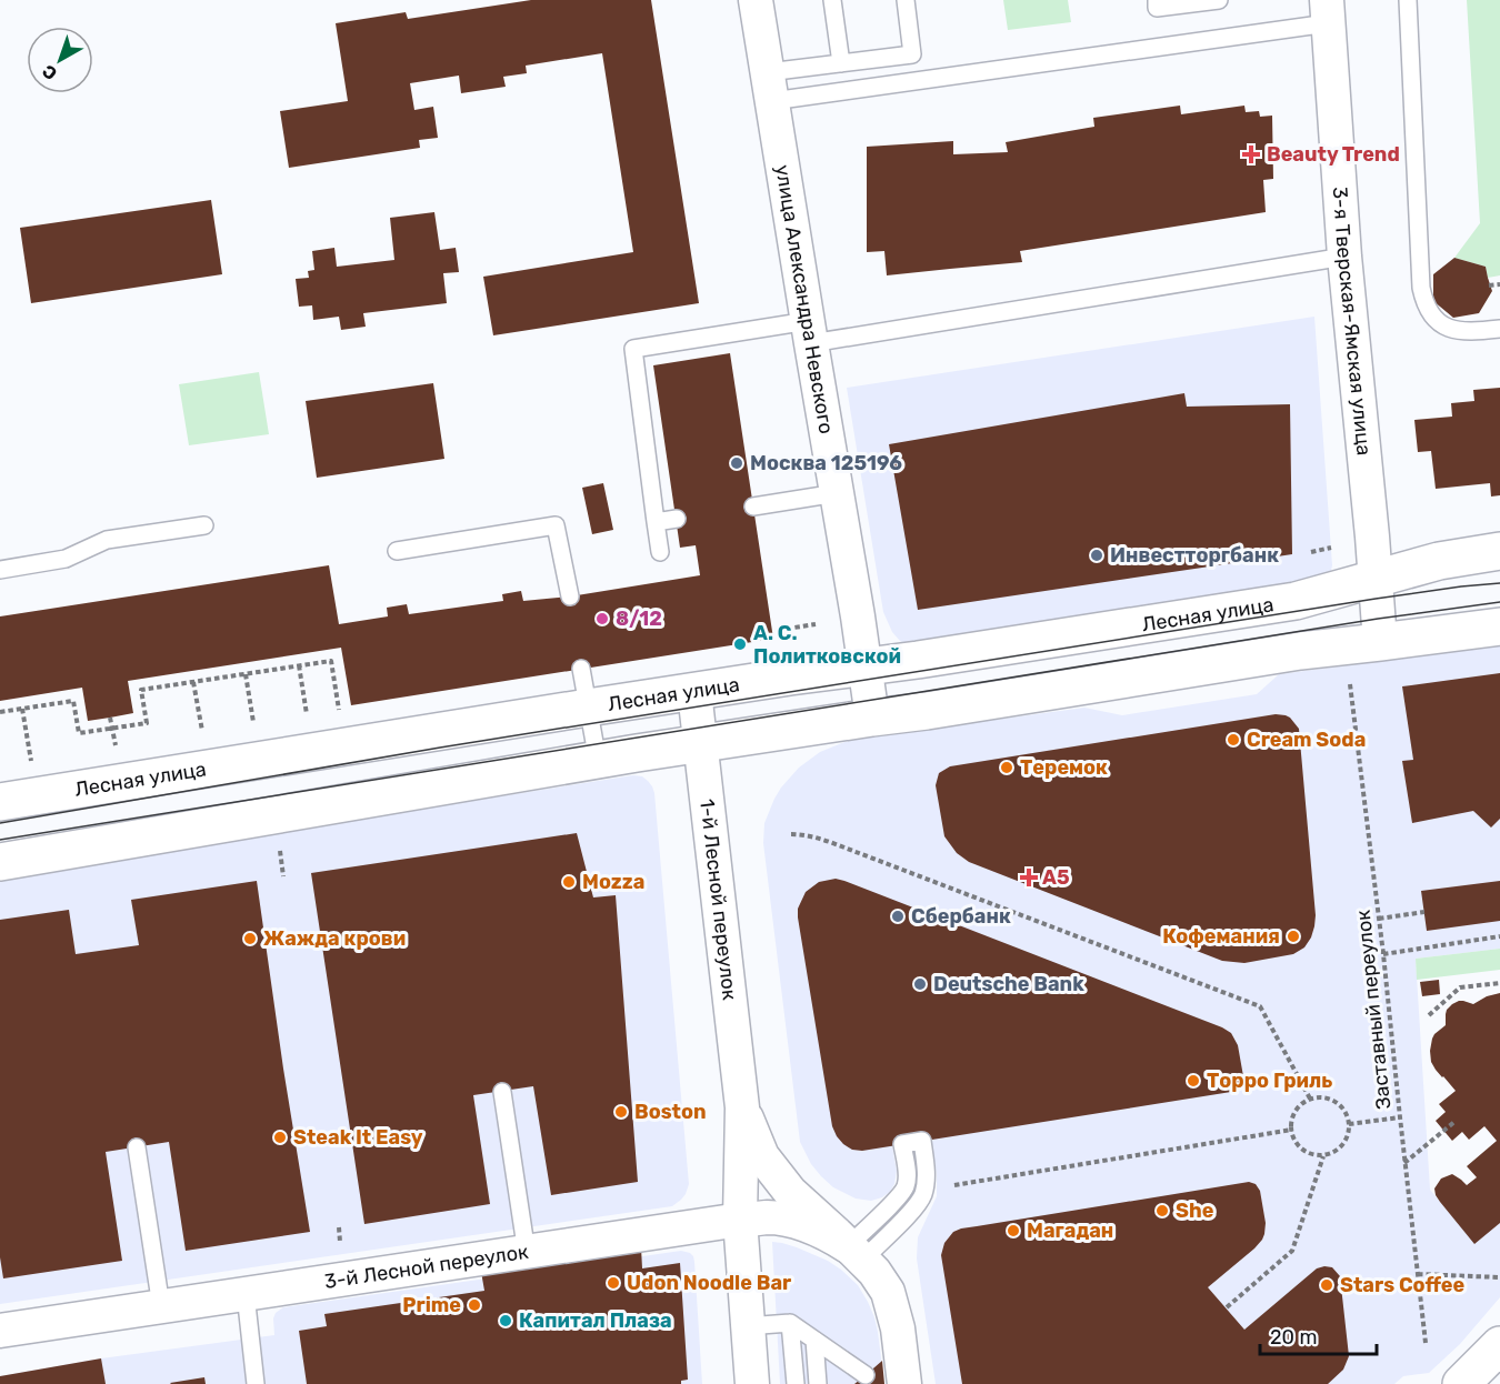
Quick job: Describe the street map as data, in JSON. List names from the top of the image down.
{
  "streets": {
    "street": [
      "улица Александра Невского",
      "3-я Тверская-Ямская улица",
      "Лесная улица",
      "1-й Лесной переулок",
      "3-й Лесной переулок"
    ],
    "path": ["Заставный переулок"]
  },
  "crossings": [
    ["улица Александра Невского", "Лесная улица"],
    ["3-я Тверская-Ямская улица", "Лесная улица"],
    ["Лесная улица", "1-й Лесной переулок"],
    ["1-й Лесной переулок", "3-й Лесной переулок"]
  ],
  "places": {
    "health": ["Beauty Trend", "А5"],
    "other": [
      "Москва 125196",
      "Инвестторгбанк",
      "8/12",
      "А. С. Политковской",
      "Cream Soda",
      "Теремок",
      "Mozza",
      "Сбербанк",
      "Кофемания",
      "Жажда крови",
      "Deutsche Bank",
      "Торро Гриль",
      "Boston",
      "Steak It Easy",
      "She",
      "Магадан",
      "Udon Noodle Bar",
      "Stars Coffee",
      "Prime",
      "Капитал Плаза"
    ]
  },
  "scale_bar": "20 m",
  "north": "bottom left"
}
